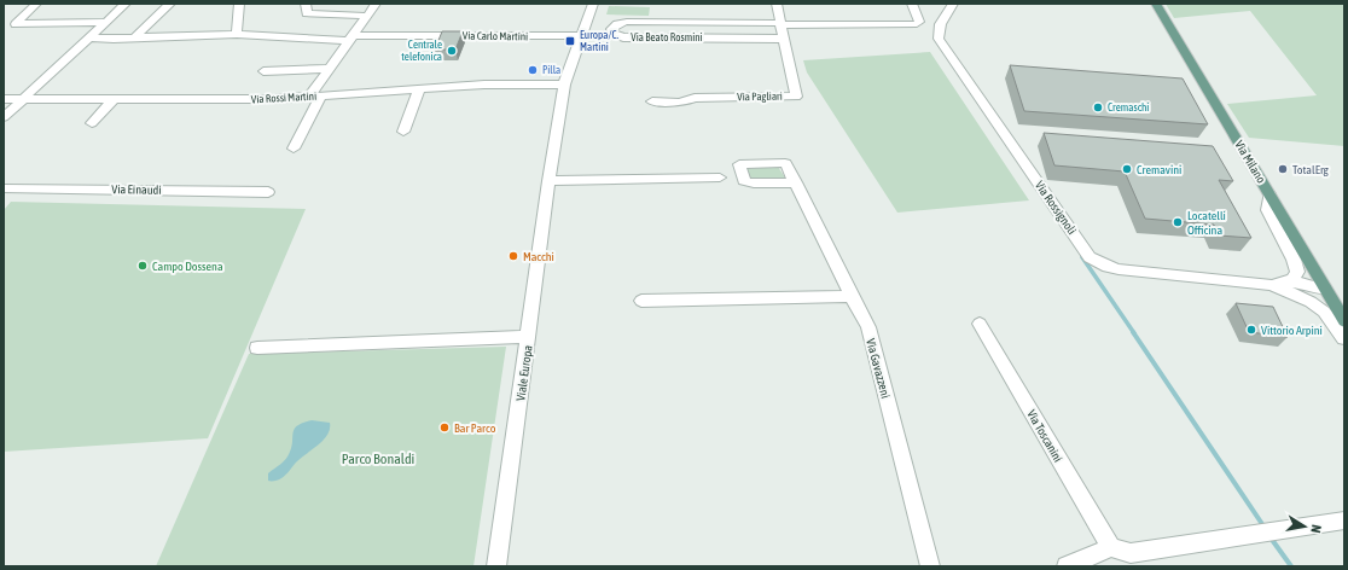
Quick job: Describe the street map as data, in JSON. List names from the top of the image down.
{
  "streets": {
    "main road": ["Via Milano"],
    "street": [
      "Via Carlo Martini",
      "Via Beato Rosmini",
      "Via Pagliari",
      "Via Rossi Martini",
      "Via Einaudi",
      "Via Rossignoli",
      "Via Gavazzeni",
      "Viale Europa",
      "Via Toscanini"
    ]
  },
  "crossings": [
    ["Via Carlo Martini", "Viale Europa"],
    ["Via Beato Rosmini", "Via Pagliari"],
    ["Via Rossi Martini", "Viale Europa"],
    ["Via Milano", "Via Rossignoli"]
  ],
  "parks": ["Parco Bonaldi"],
  "places": {
    "transit": ["Europa/C. Martini"],
    "other": [
      "Centrale telefonica",
      "Pilla",
      "Cremaschi",
      "Cremavini",
      "TotalErg",
      "Locatelli Officina",
      "Macchi",
      "Campo Dossena",
      "Vittorio Arpini",
      "Bar Parco"
    ]
  },
  "north": "right"
}
